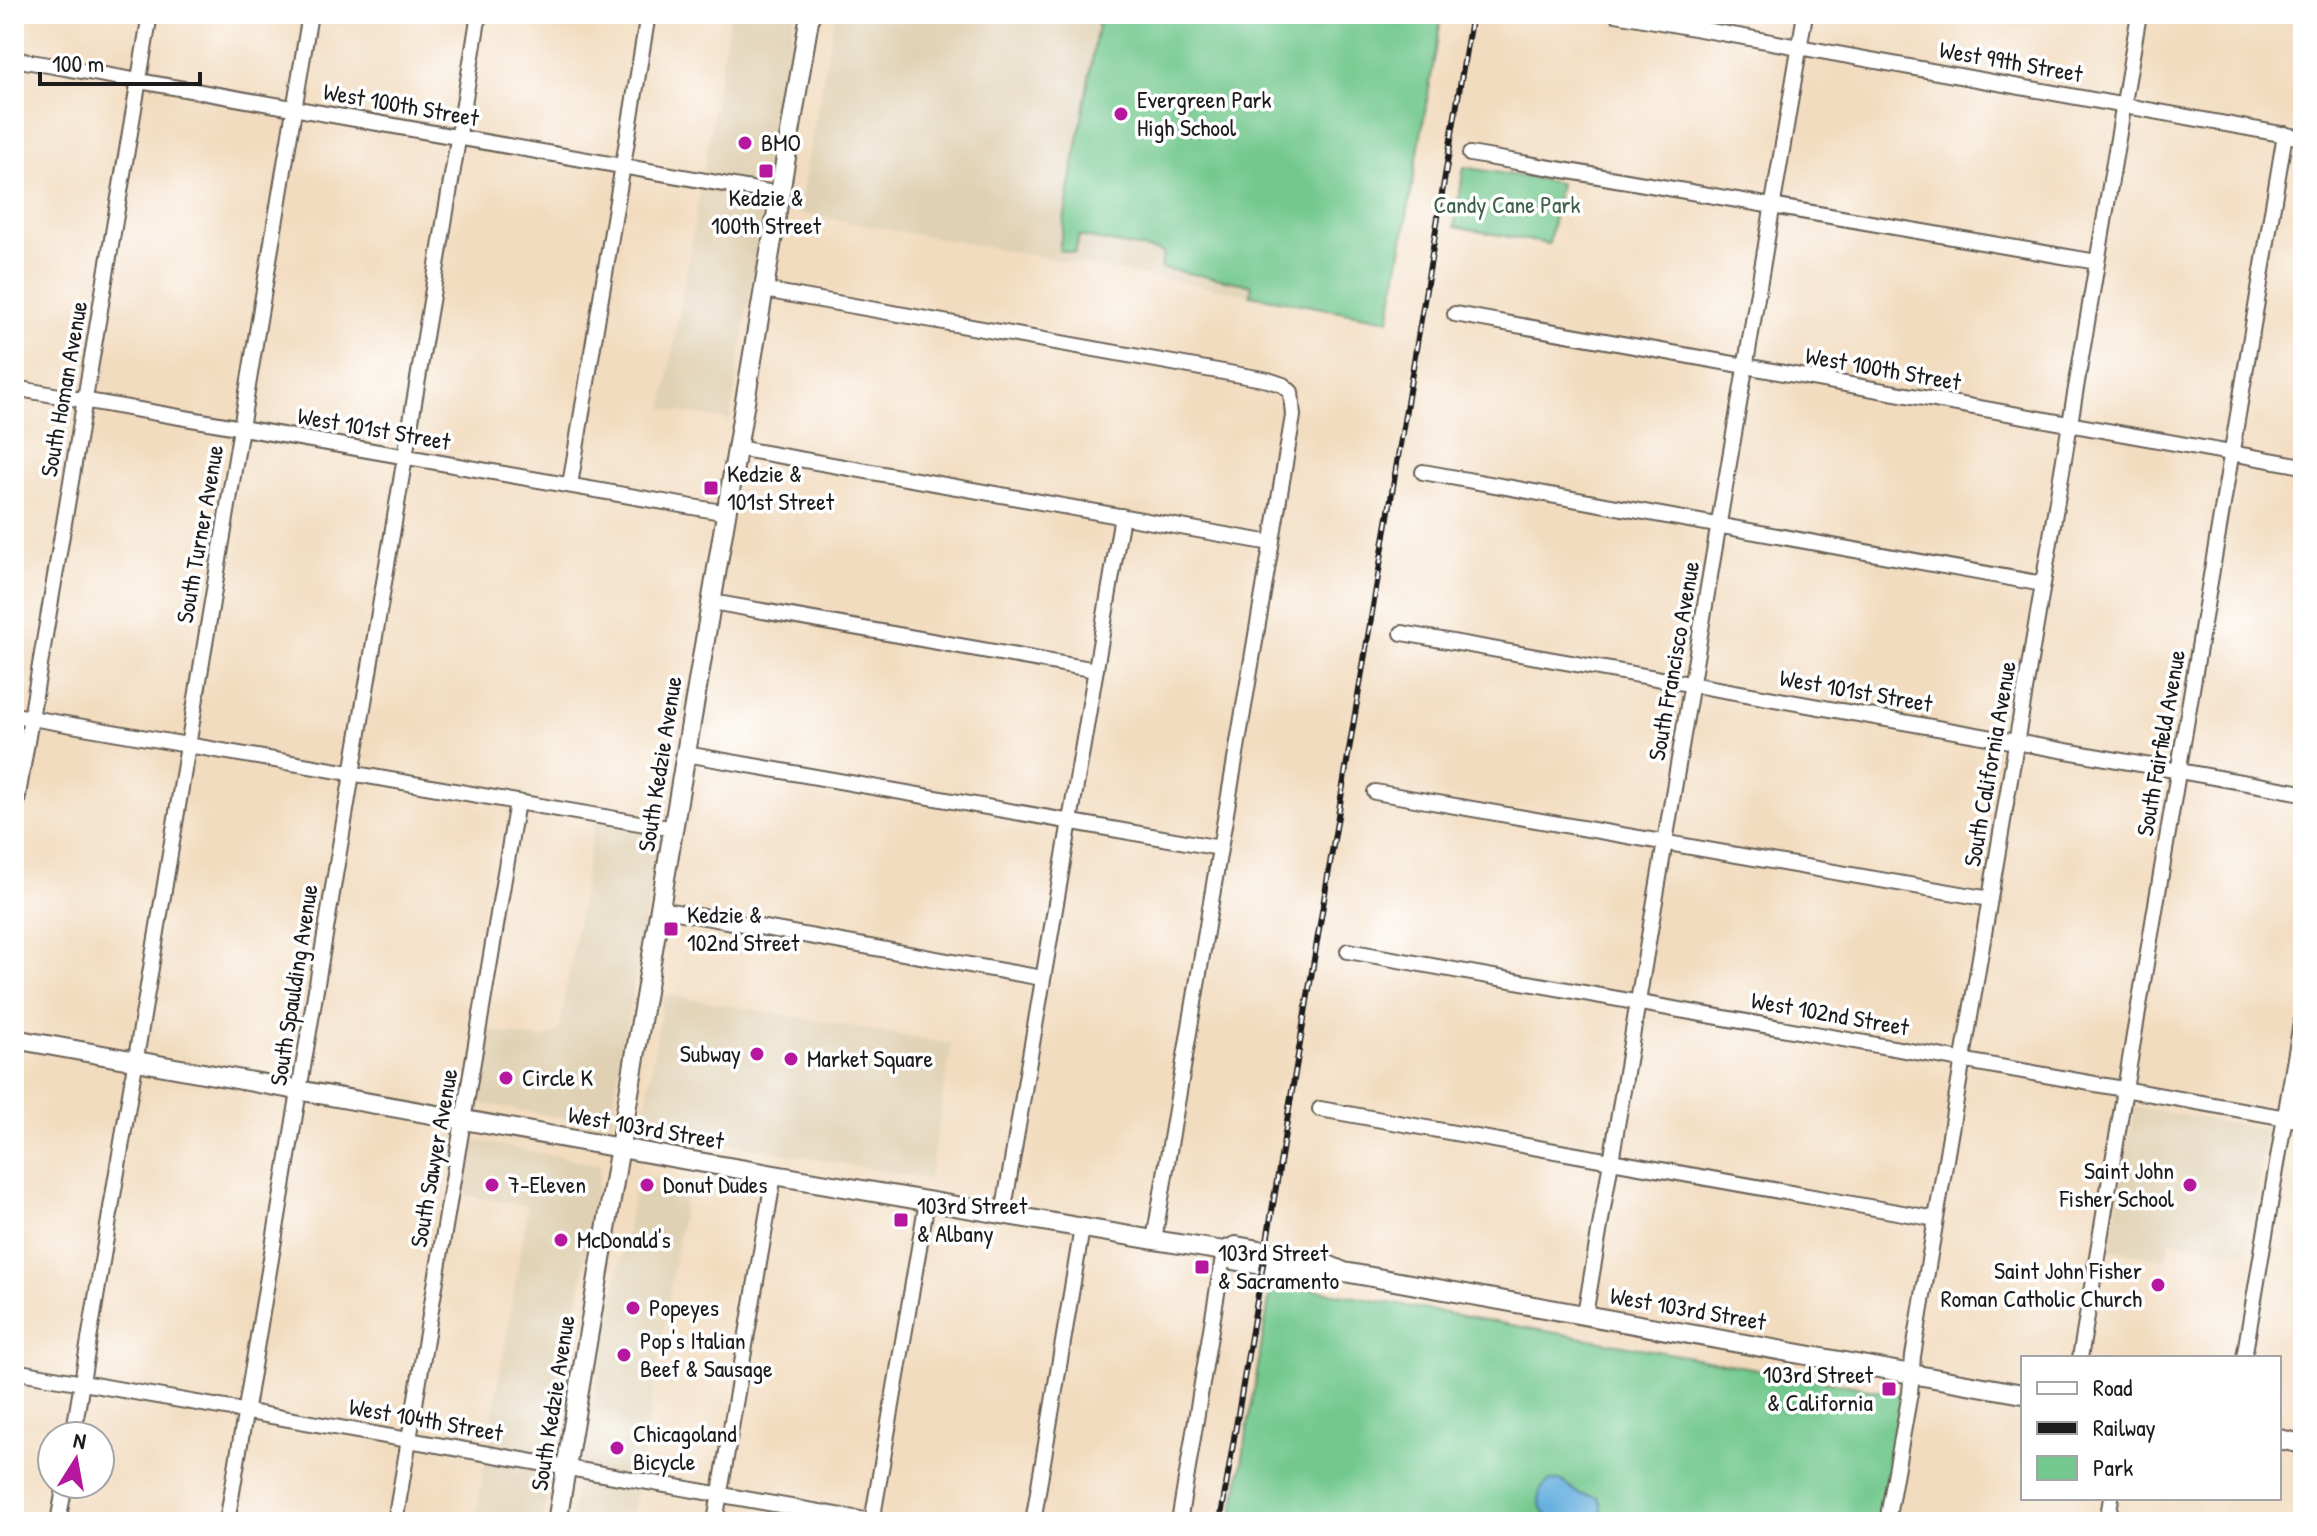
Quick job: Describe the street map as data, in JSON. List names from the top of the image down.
{
  "streets": {
    "main road": ["South Kedzie Avenue", "West 103rd Street"],
    "street": [
      "West 99th Street",
      "West 100th Street",
      "South Homan Avenue",
      "West 101st Street",
      "South Turner Avenue",
      "South Francisco Avenue",
      "South Fairfield Avenue",
      "South California Avenue",
      "South Spaulding Avenue",
      "West 102nd Street",
      "South Sawyer Avenue",
      "West 104th Street"
    ]
  },
  "crossings": [
    ["West 99th Street", "South Francisco Avenue"],
    ["West 99th Street", "South Fairfield Avenue"],
    ["West 99th Street", "South California Avenue"],
    ["West 100th Street", "South Homan Avenue"],
    ["West 100th Street", "South Turner Avenue"],
    ["West 100th Street", "South Francisco Avenue"],
    ["West 100th Street", "South Fairfield Avenue"],
    ["West 100th Street", "South Kedzie Avenue"],
    ["West 100th Street", "South California Avenue"],
    ["West 100th Street", "South Spaulding Avenue"],
    ["South Homan Avenue", "West 101st Street"],
    ["West 101st Street", "South Turner Avenue"],
    ["West 101st Street", "South Francisco Avenue"],
    ["West 101st Street", "South Fairfield Avenue"],
    ["West 101st Street", "South Kedzie Avenue"],
    ["West 101st Street", "South California Avenue"],
    ["West 101st Street", "South Spaulding Avenue"],
    ["South Turner Avenue", "West 103rd Street"],
    ["South Turner Avenue", "West 104th Street"],
    ["South Francisco Avenue", "West 102nd Street"],
    ["South Francisco Avenue", "West 103rd Street"],
    ["South Fairfield Avenue", "West 102nd Street"],
    ["South Kedzie Avenue", "West 103rd Street"],
    ["South Kedzie Avenue", "West 104th Street"],
    ["South California Avenue", "West 102nd Street"],
    ["South California Avenue", "West 103rd Street"],
    ["South Spaulding Avenue", "West 103rd Street"],
    ["South Spaulding Avenue", "West 104th Street"],
    ["West 103rd Street", "South Sawyer Avenue"],
    ["South Sawyer Avenue", "West 104th Street"]
  ],
  "parks": ["Candy Cane Park"],
  "places": {
    "other": [
      "Evergreen Park High School",
      "BMO",
      "Subway",
      "Market Square",
      "Circle K",
      "7-Eleven",
      "Donut Dudes",
      "Saint John Fisher School",
      "McDonald's",
      "Saint John Fisher Roman Catholic Church",
      "Popeyes",
      "Pop's Italian Beef & Sausage",
      "Chicagoland Bicycle"
    ],
    "transit": [
      "Kedzie & 100th Street",
      "Kedzie & 101st Street",
      "Kedzie & 102nd Street",
      "103rd Street & Albany",
      "103rd Street & Sacramento",
      "103rd Street & California"
    ]
  },
  "legend": ["Road", "Railway", "Park"],
  "scale_bar": "100 m",
  "north": "top"
}
